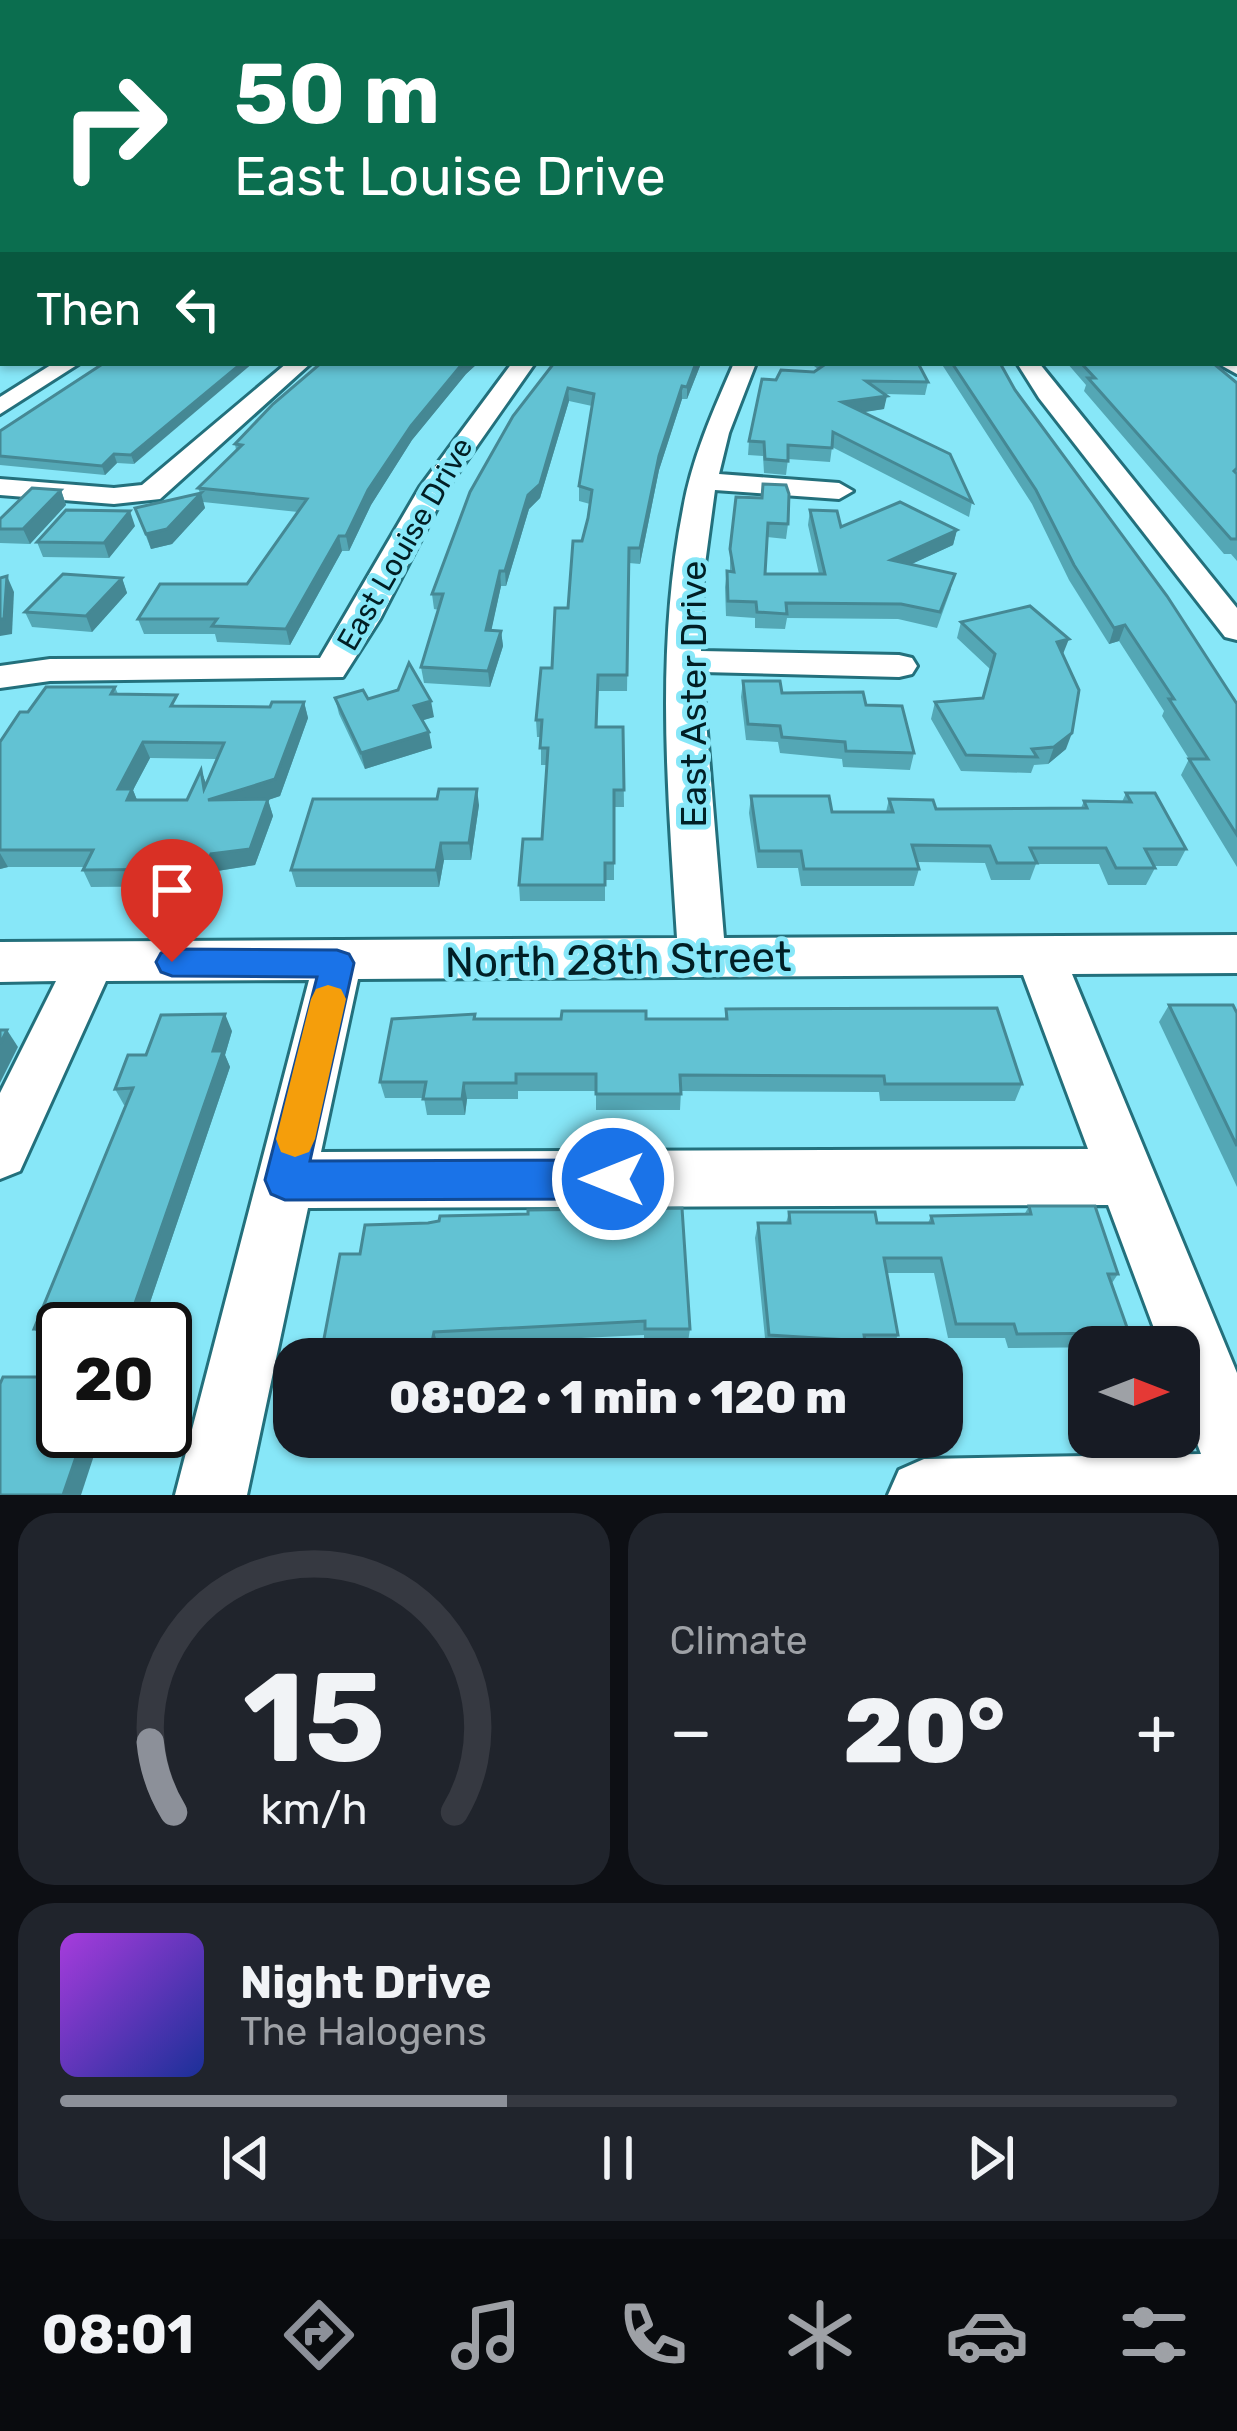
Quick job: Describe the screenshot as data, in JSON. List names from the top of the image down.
{
  "streets": {
    "street": ["East Louise Drive", "East Aster Drive", "North 28th Street"]
  },
  "crossings": [
    ["East Aster Drive", "North 28th Street"]
  ],
  "north": "right",
  "page": {
    "turn": ["50 m", "East Louise Drive"],
    "then": "Then",
    "limit": "20",
    "trip": "08:02 · 1 min · 120 m",
    "tile": "Climate",
    "heat": ["−", "20°", "+"],
    "song": ["Night Drive", "The Halogens"],
    "tabs": "08:01",
    "gauge": ["15", "km/h"]
  }
}
